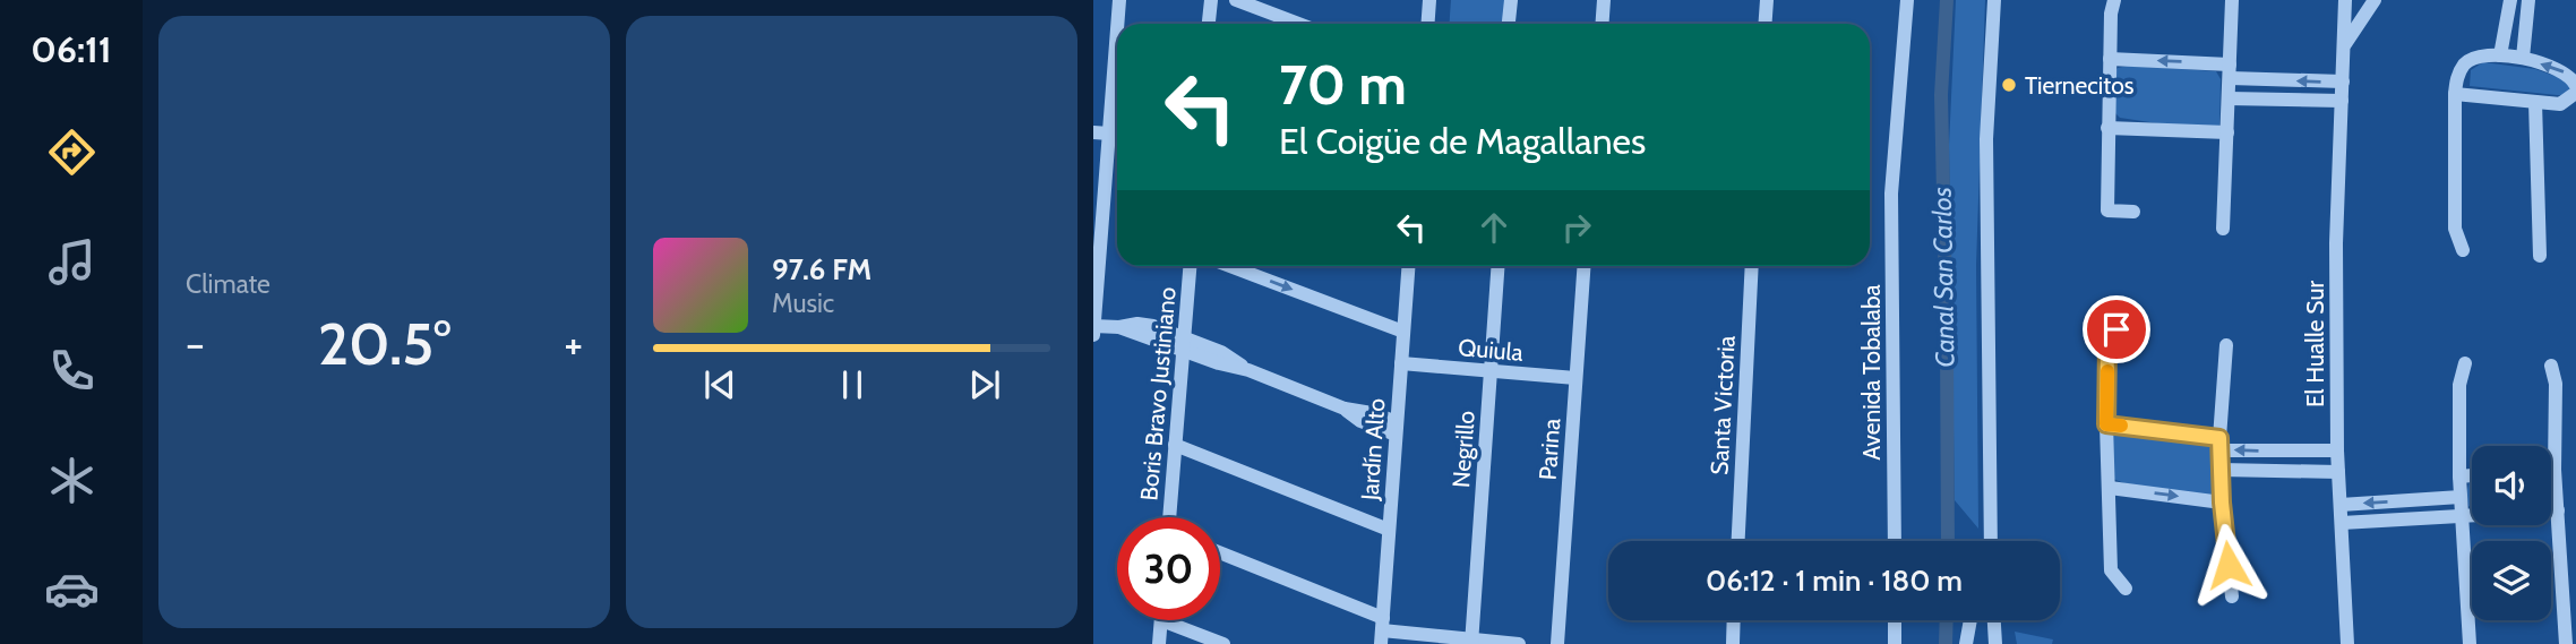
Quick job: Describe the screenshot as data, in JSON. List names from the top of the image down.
{
  "streets": {
    "street": [
      "El Hualle Sur",
      "Quiula",
      "Avenida Tobalaba",
      "Boris Bravo Justiniano",
      "Santa Victoria",
      "Jardín Alto",
      "Negrillo",
      "Parina"
    ]
  },
  "crossings": [
    ["Quiula", "Jardín Alto"],
    ["Quiula", "Negrillo"],
    ["Quiula", "Parina"]
  ],
  "water": ["Canal San Carlos"],
  "places": ["Tiernecitos"],
  "page": {
    "tabs": "06:11",
    "tile": "Climate",
    "turn": ["70 m", "El Coigüe de Magallanes"],
    "song": ["97.6 FM", "Music"],
    "heat": ["−", "20.5°", "+"],
    "limit": "30",
    "trip": "06:12 · 1 min · 180 m"
  }
}
